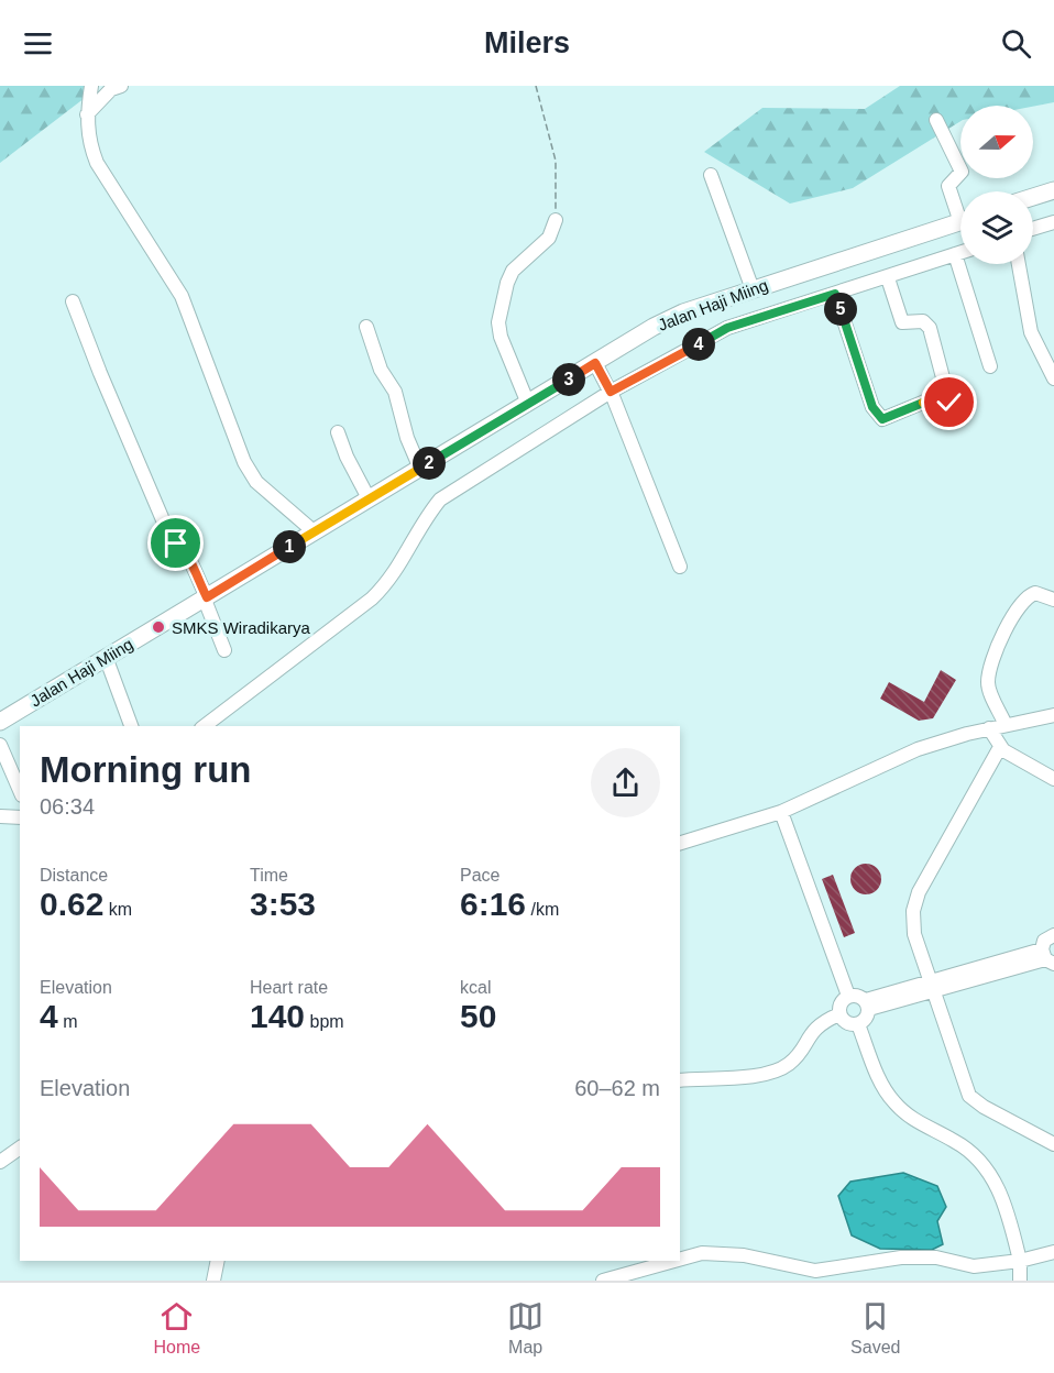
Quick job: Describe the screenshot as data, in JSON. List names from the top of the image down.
{
  "streets": {
    "main road": ["Jalan Haji Miing"]
  },
  "places": ["SMKS Wiradikarya"],
  "north": "right",
  "page": {
    "header": "Milers",
    "pins": [
      "5",
      "4",
      "3",
      "2",
      "1"
    ],
    "heading": ["Morning run", "06:34"],
    "stats": [
      ["Distance", "0.62 km"],
      ["Time", "3:53"],
      ["Pace", "6:16 /km"],
      ["Elevation", "4 m"],
      ["Heart rate", "140 bpm"],
      ["kcal", "50"]
    ],
    "chart": ["Elevation", "60–62 m"],
    "tabs": ["Home", "Map", "Saved"]
  }
}
